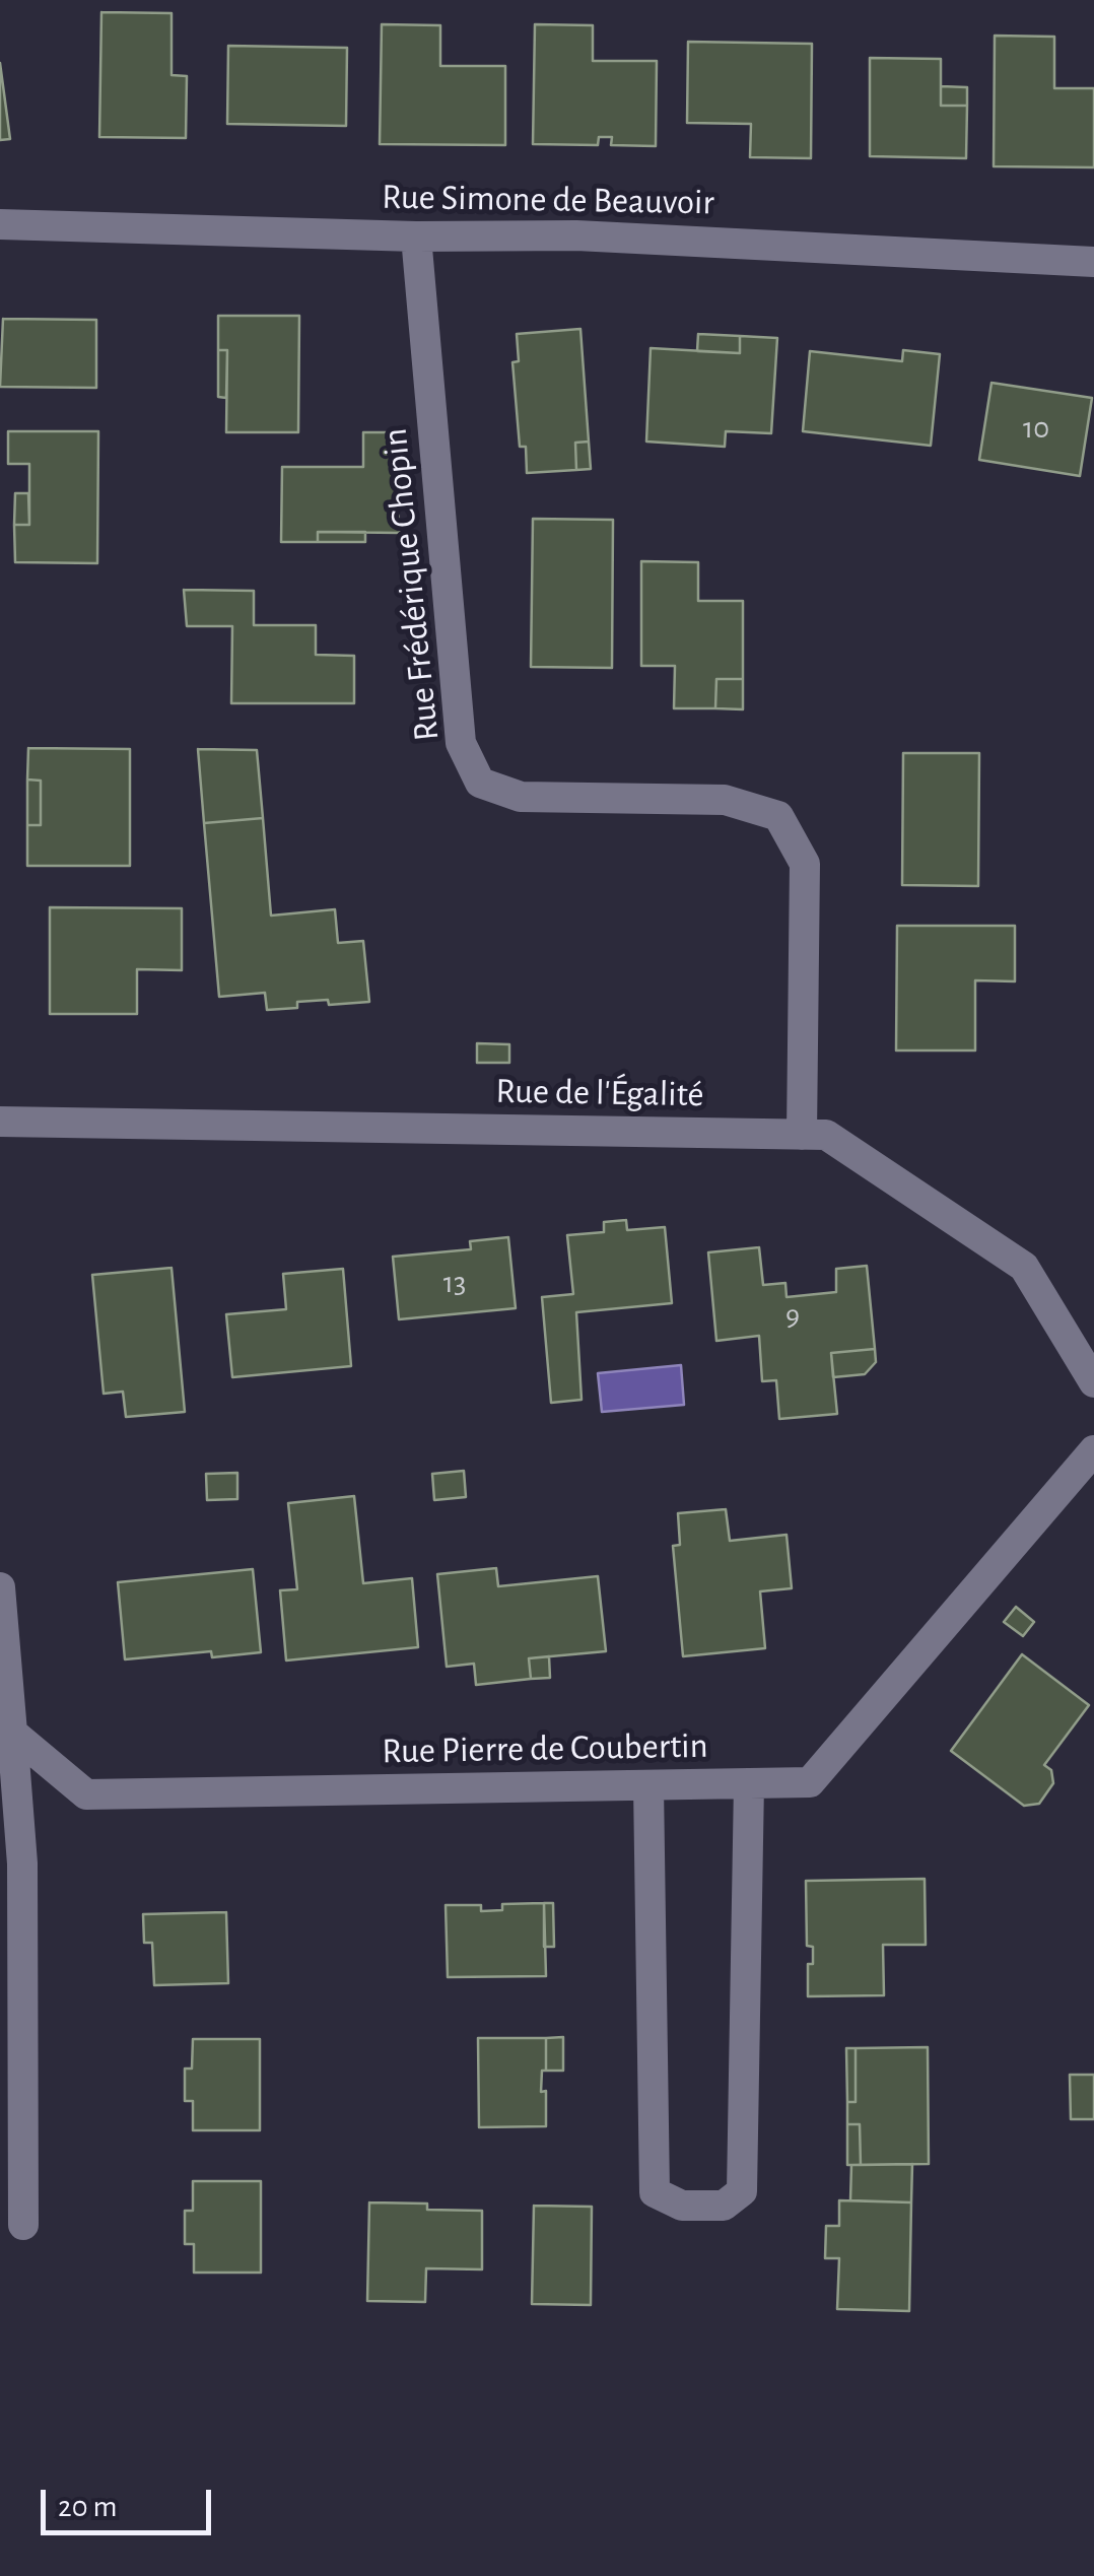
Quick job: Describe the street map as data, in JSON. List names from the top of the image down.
{
  "streets": {
    "street": [
      "Rue Simone de Beauvoir",
      "Rue Frédérique Chopin",
      "Rue de l'Égalité",
      "Rue Pierre de Coubertin"
    ]
  },
  "crossings": [
    ["Rue Simone de Beauvoir", "Rue Frédérique Chopin"],
    ["Rue Frédérique Chopin", "Rue de l'Égalité"]
  ],
  "house_numbers": ["10", "13", "9"],
  "scale_bar": "20 m"
}
